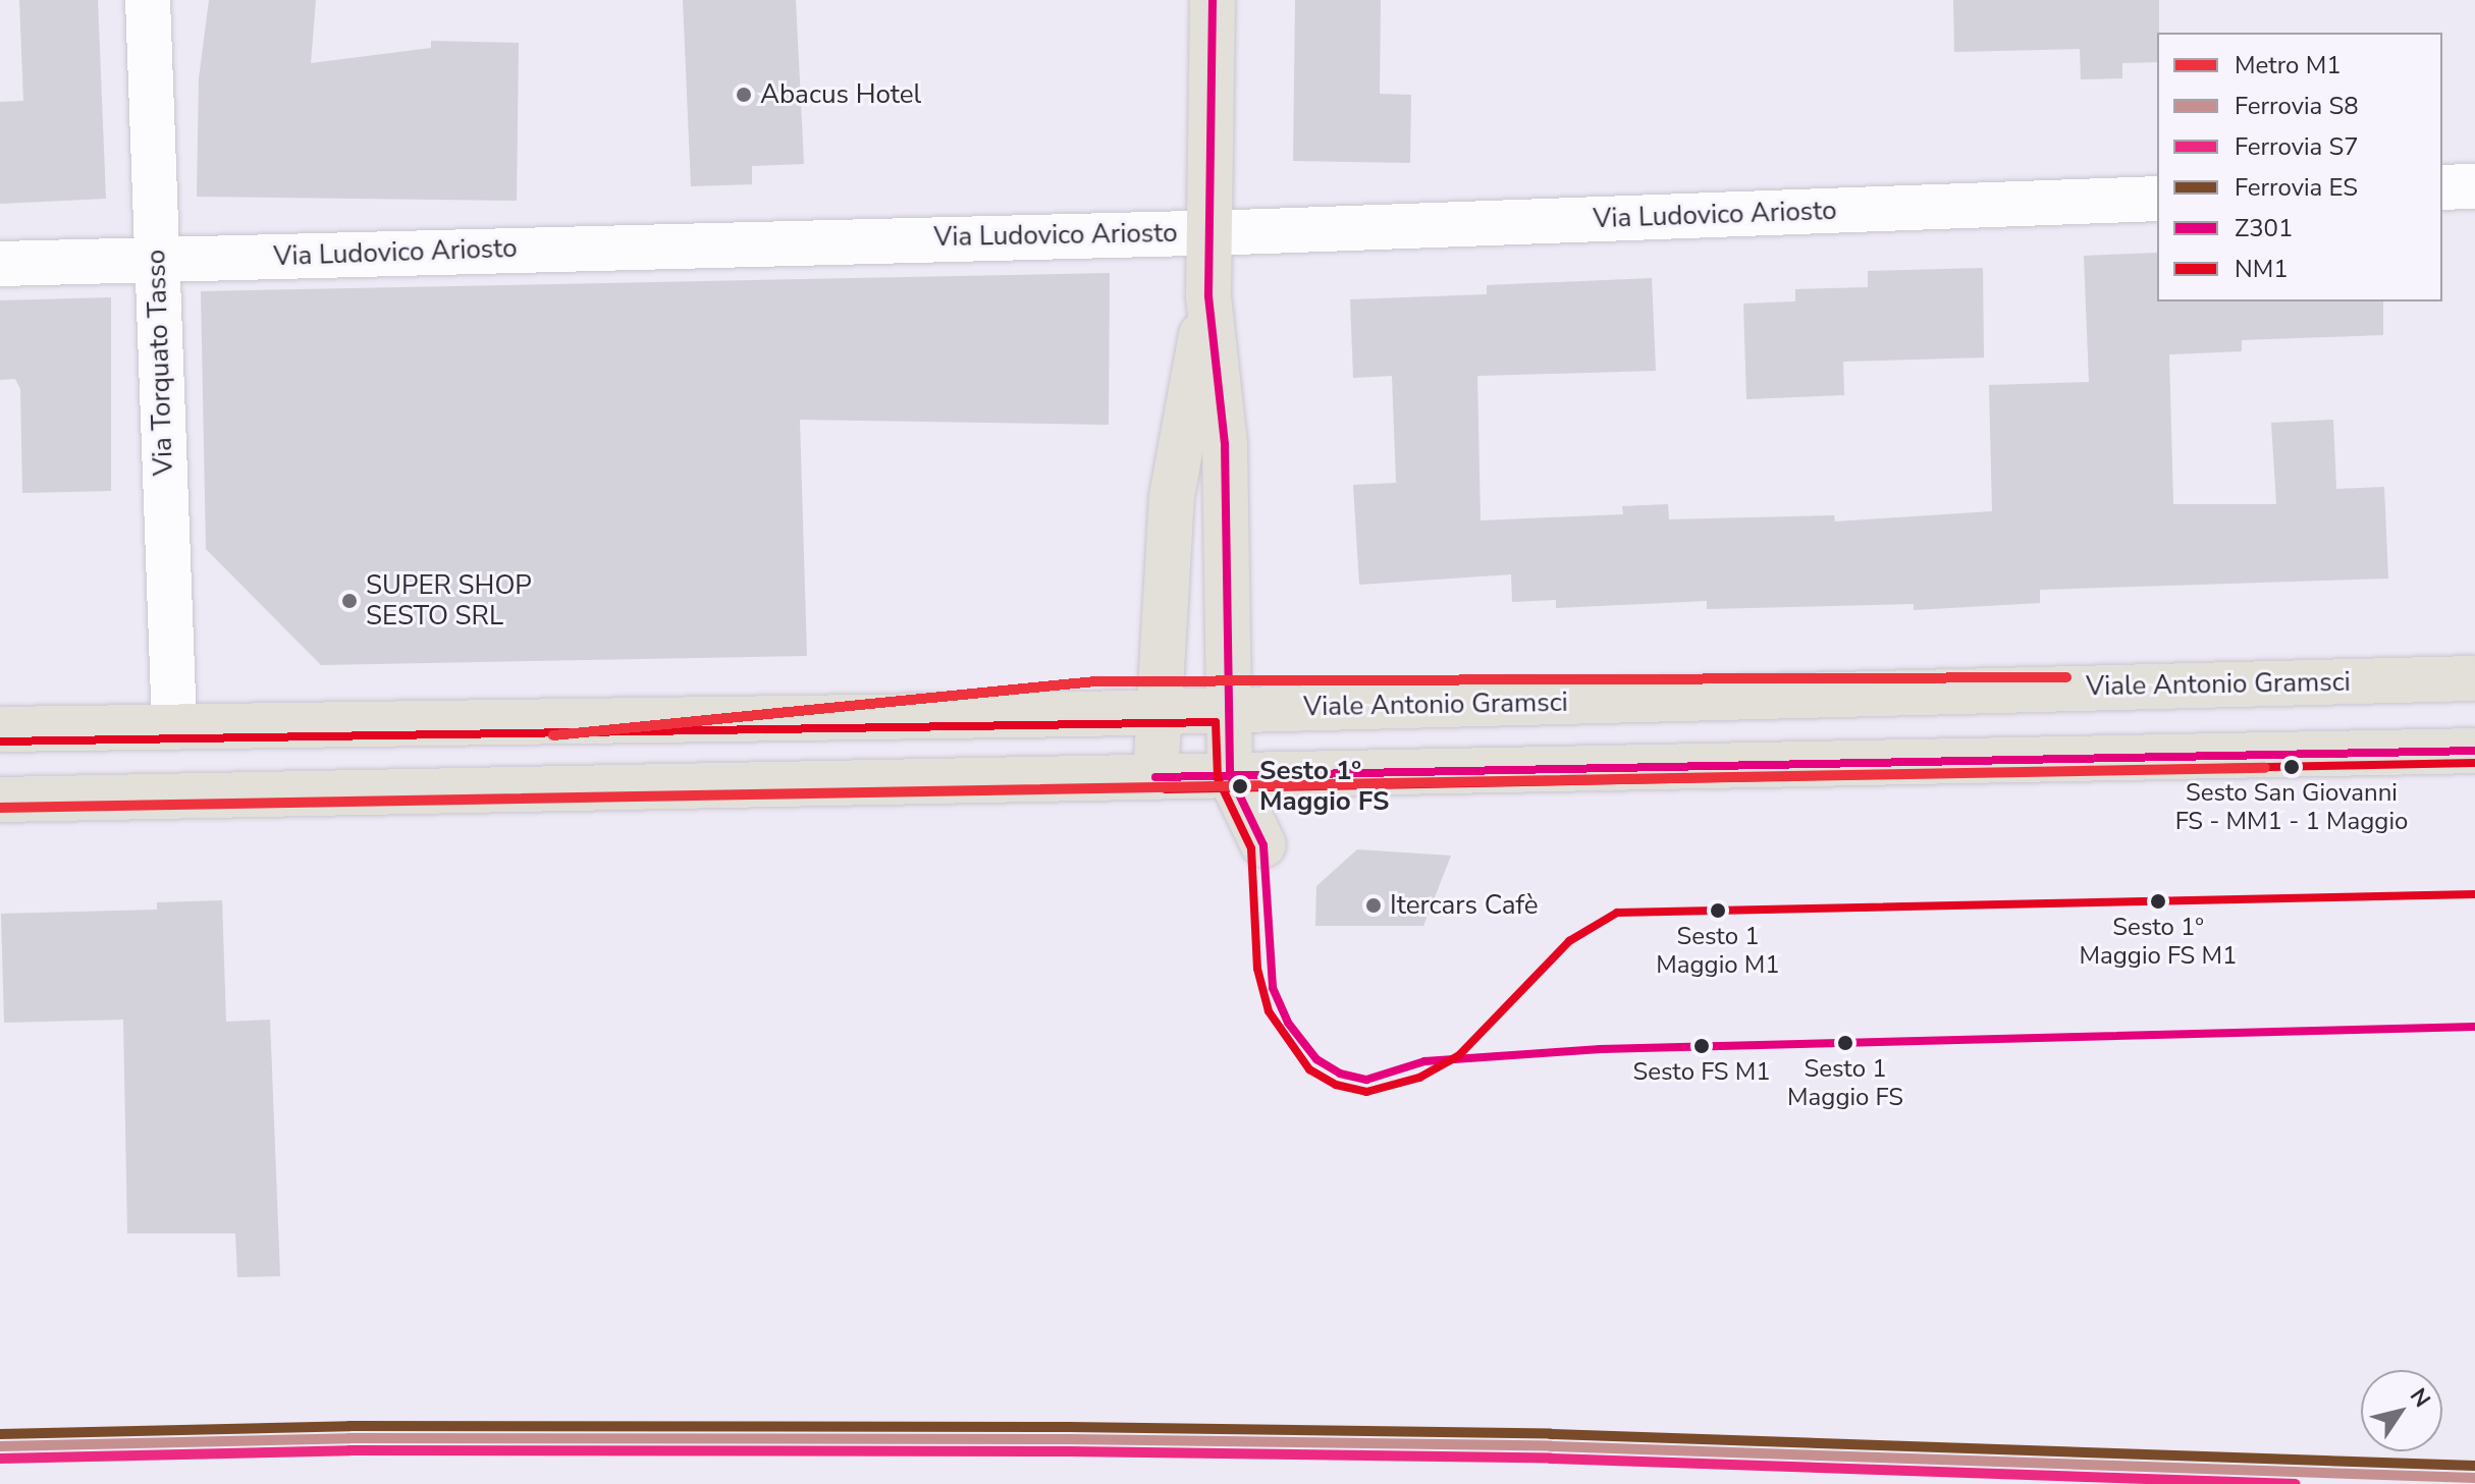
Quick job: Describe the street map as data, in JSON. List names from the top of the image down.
{
  "streets": {
    "main road": ["Viale Antonio Gramsci"],
    "street": ["Via Ludovico Ariosto", "Via Torquato Tasso"]
  },
  "crossings": [
    ["Via Ludovico Ariosto", "Via Torquato Tasso"],
    ["Via Torquato Tasso", "Viale Antonio Gramsci"]
  ],
  "places": [
    "Abacus Hotel",
    "SUPER SHOP SESTO SRL",
    "Sesto San Giovanni FS - MM1 - 1 Maggio",
    "Sesto 1º Maggio FS",
    "Sesto 1º Maggio FS M1",
    "Itercars Cafè",
    "Sesto 1 Maggio M1",
    "Sesto 1 Maggio FS",
    "Sesto FS M1"
  ],
  "lines": [
    "transit line Z301",
    "metro line M1",
    "transit line NM1",
    "rail line ES",
    "rail line S8",
    "rail line S7"
  ],
  "legend": [
    "Metro M1",
    "Ferrovia S8",
    "Ferrovia S7",
    "Ferrovia ES",
    "Z301",
    "NM1"
  ],
  "north": "top right"
}
